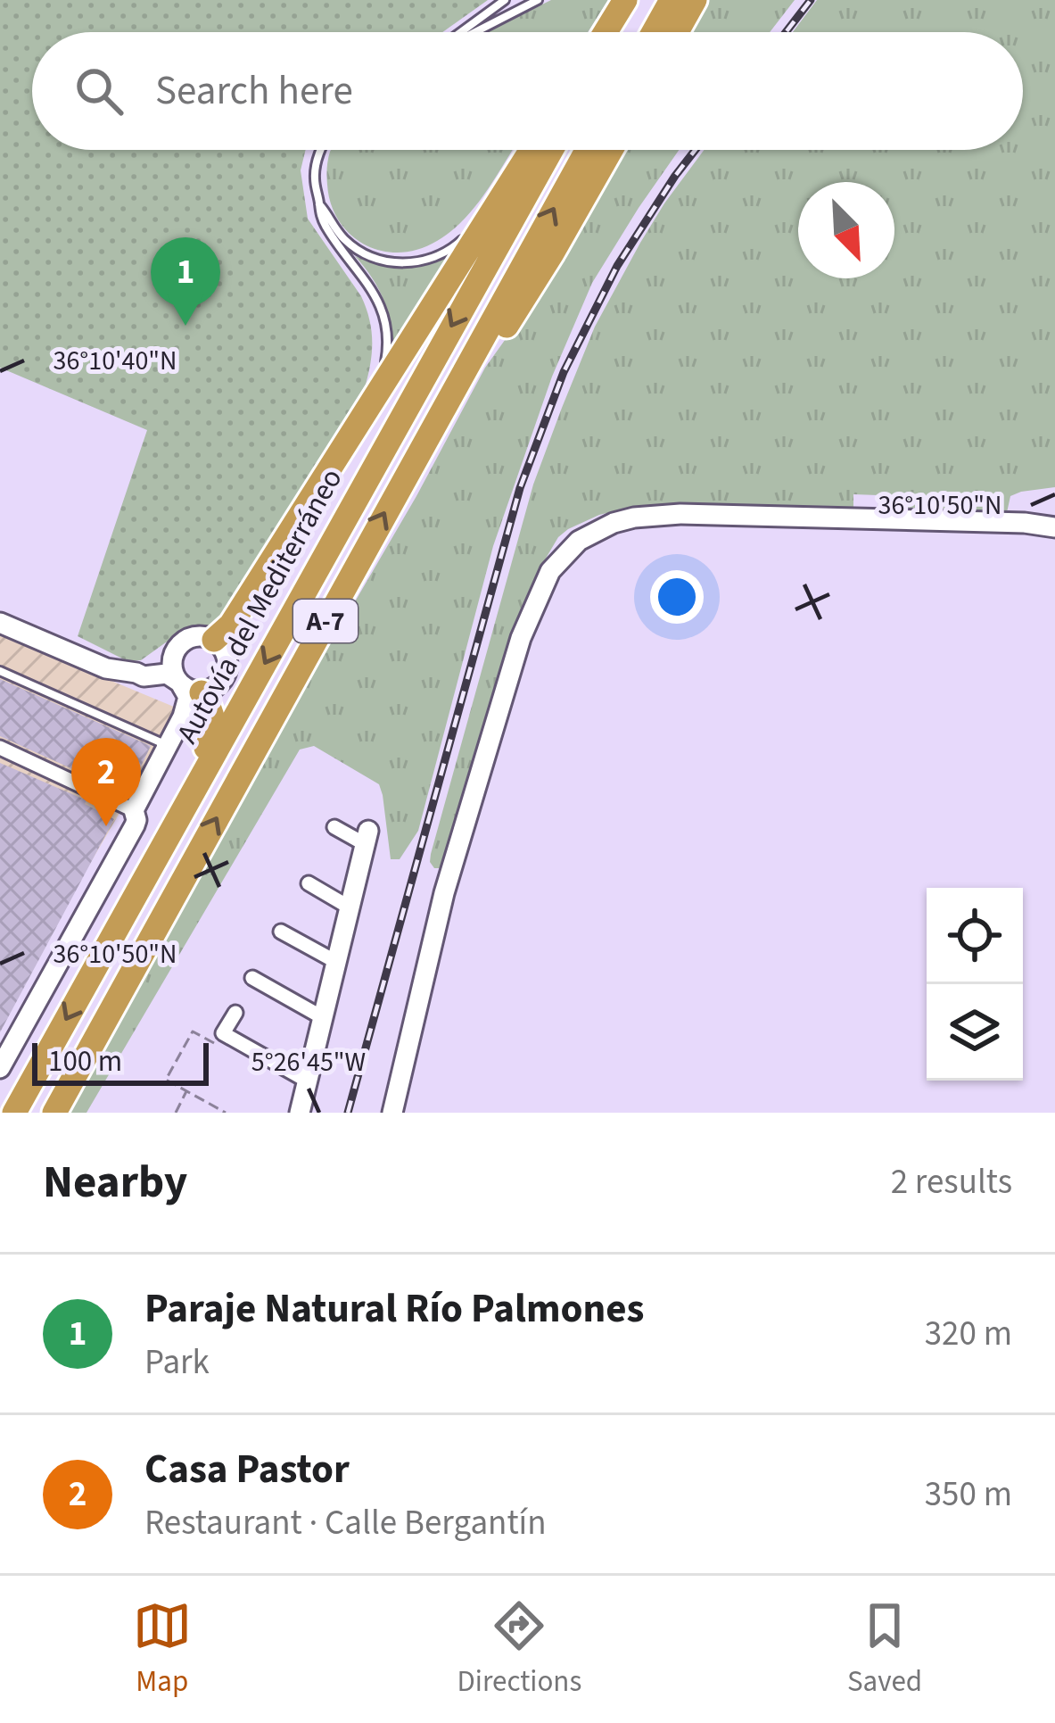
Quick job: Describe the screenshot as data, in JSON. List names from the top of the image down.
{
  "streets": {
    "highway": ["Autovía del Mediterráneo", "A-7"]
  },
  "scale_bar": "100 m",
  "north": "bottom right",
  "page": {
    "search": "Search here",
    "pins": ["1", "2"],
    "scale": "100 m",
    "heading": ["Nearby", "2 results"],
    "list": [
      {
        "mark": "1",
        "name": "Paraje Natural Río Palmones",
        "note": "Park",
        "value": "320 m"
      },
      {
        "mark": "2",
        "name": "Casa Pastor",
        "note": "Restaurant · Calle Bergantín",
        "value": "350 m"
      }
    ],
    "nav": ["Map", "Directions", "Saved"]
  },
  "coordinates": ["36°10'40\"N", "36°10'50\"N", "5°26'45\"W"]
}
